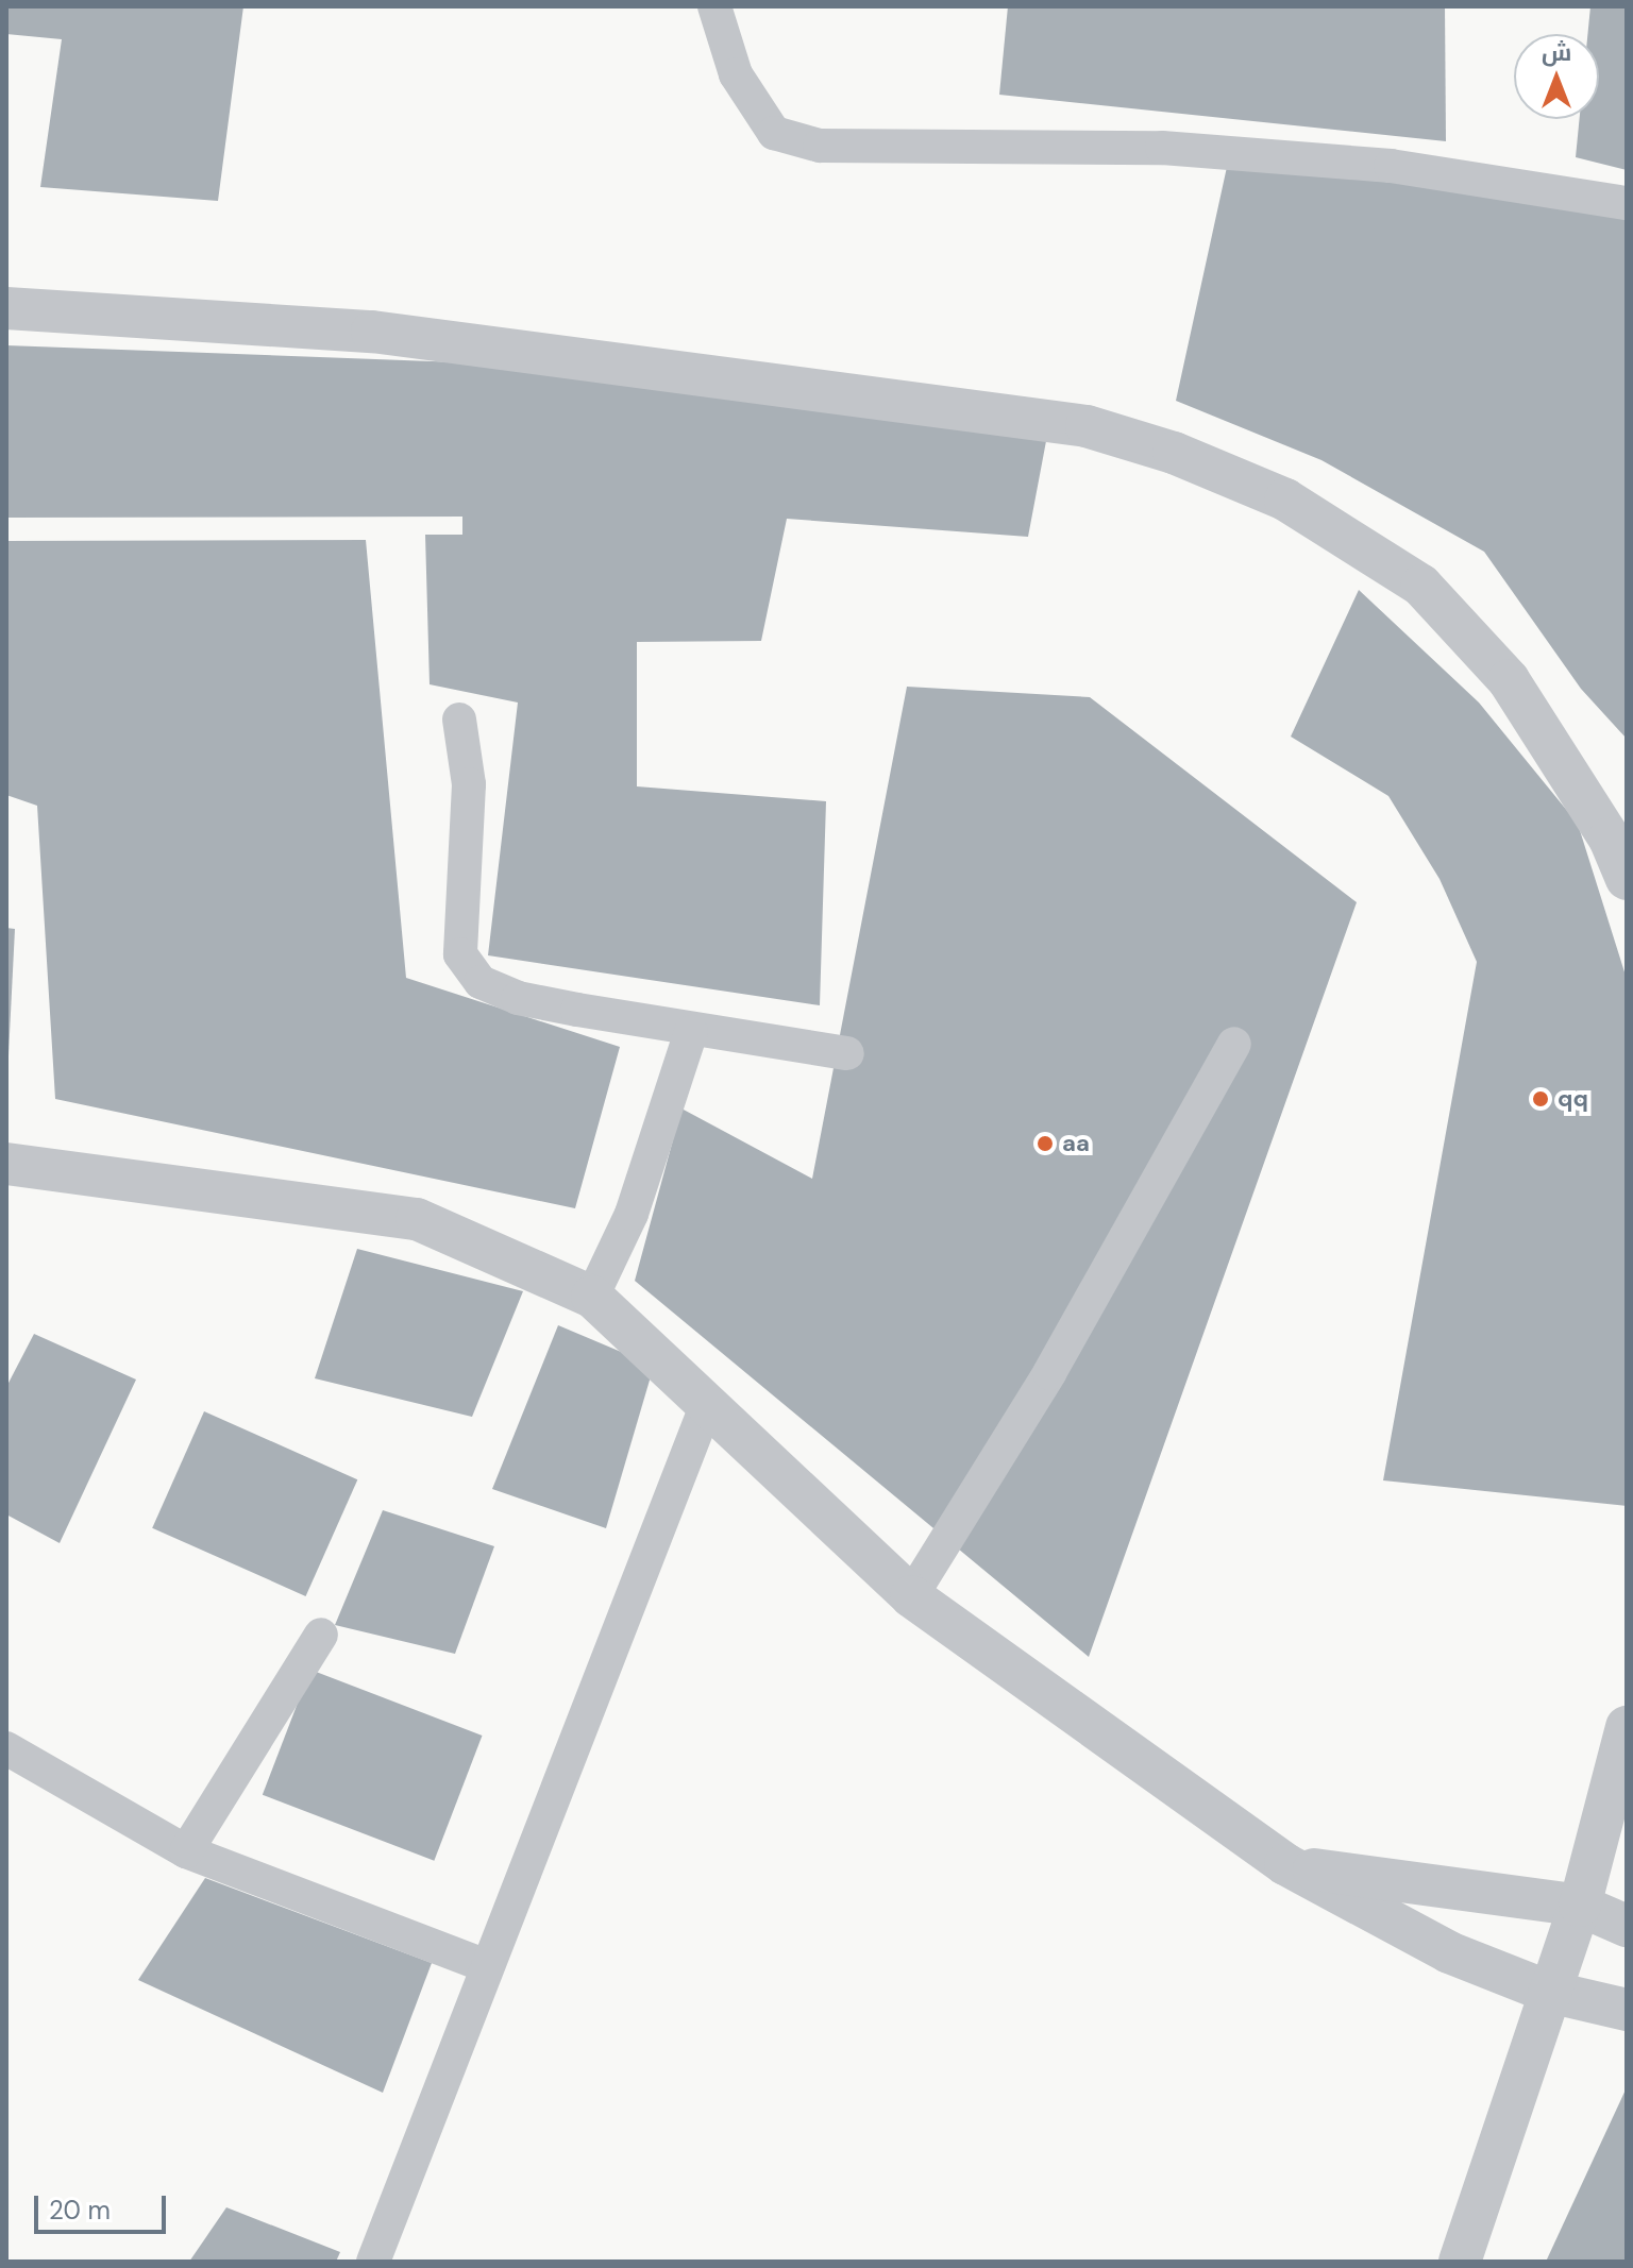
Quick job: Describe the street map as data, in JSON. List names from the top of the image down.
{
  "places": ["qq", "aa"],
  "scale_bar": "20 m",
  "north": "top"
}
